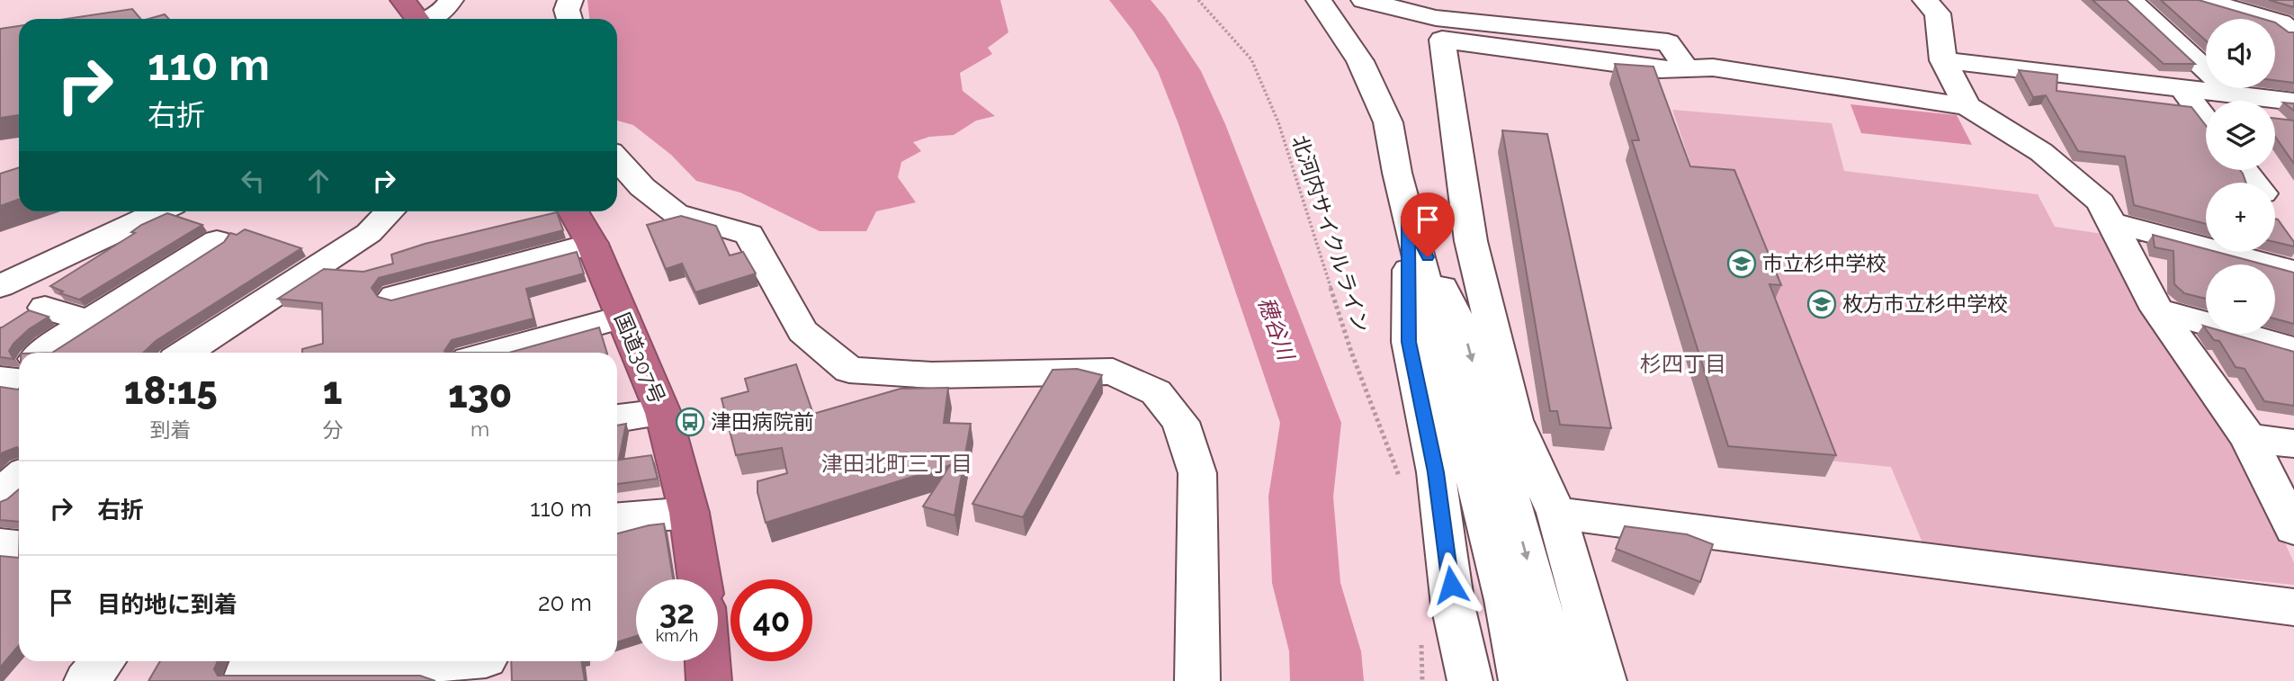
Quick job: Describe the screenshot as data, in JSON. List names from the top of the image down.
{
  "streets": {
    "highway": ["国道307号"],
    "path": ["北河内サイクルライン"]
  },
  "districts": ["杉四丁目", "津田北町三丁目"],
  "water": ["穂谷川"],
  "places": {
    "school or university": ["市立杉中学校", "枚方市立杉中学校"],
    "bus stop": ["津田病院前"]
  },
  "page": {
    "map_buttons": ["+", "−"],
    "turn": ["110 m", "右折"],
    "eta": [
      "18:15",
      "到着",
      "1",
      "分",
      "130",
      "m"
    ],
    "list": [
      {
        "name": "右折",
        "value": "110 m"
      },
      {
        "name": "目的地に到着",
        "value": "20 m"
      }
    ],
    "speed": "32 km/h",
    "limit": "40"
  }
}
